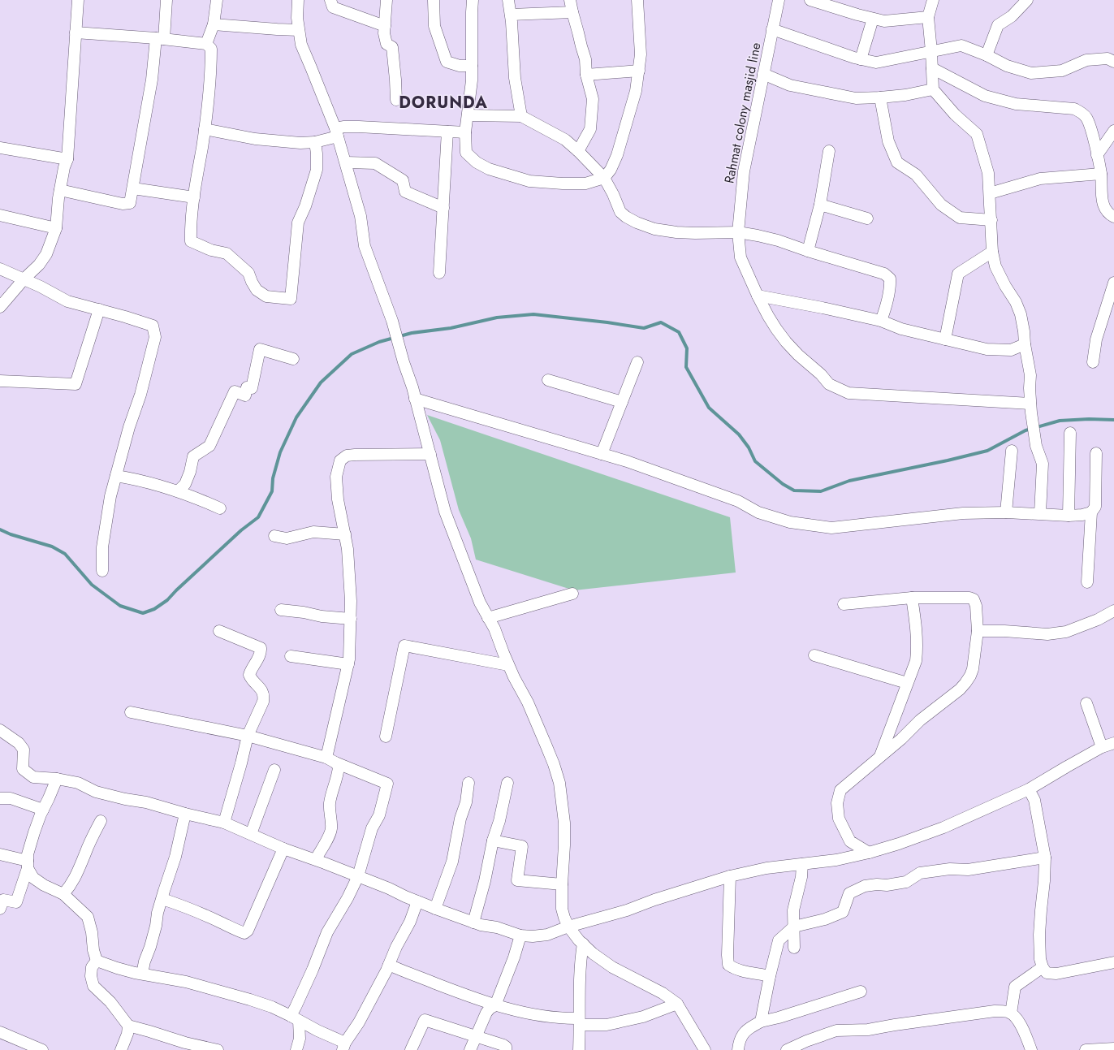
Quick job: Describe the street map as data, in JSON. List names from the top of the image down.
{
  "streets": {
    "street": ["Rahmat colony masjid line"]
  },
  "districts": ["DORUNDA"]
}
